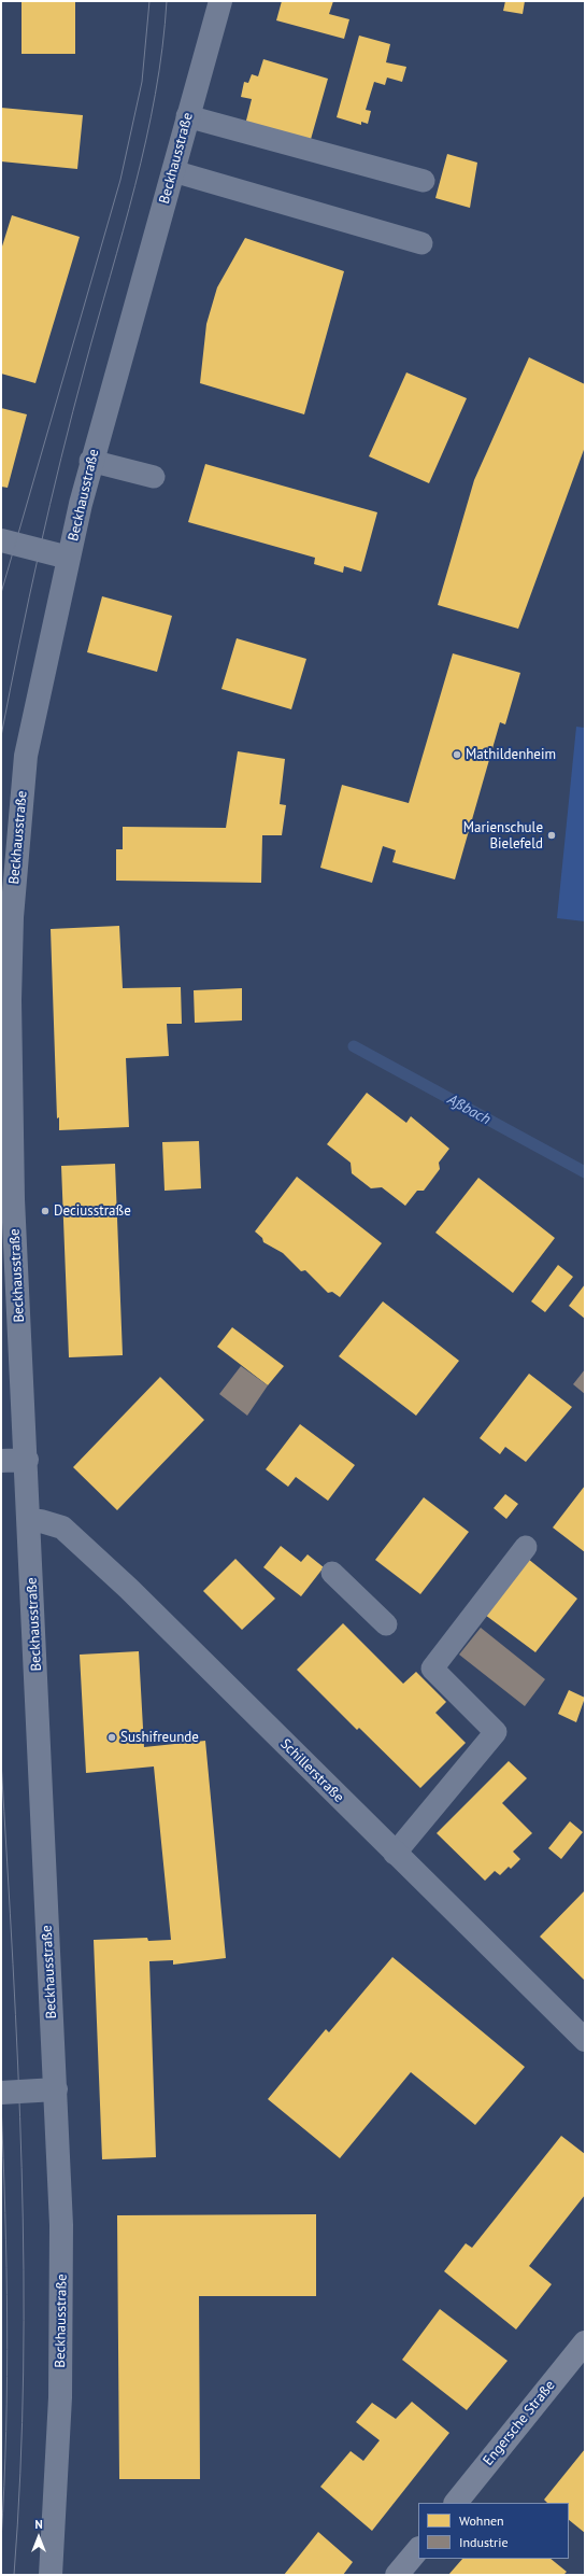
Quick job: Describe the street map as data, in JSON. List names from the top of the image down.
{
  "streets": {
    "main road": ["Engersche Straße"],
    "street": ["Beckhausstraße", "Schillerstraße"]
  },
  "crossings": [
    ["Beckhausstraße", "Schillerstraße"]
  ],
  "water": ["Aßbach"],
  "places": [
    "Mathildenheim",
    "Marienschule Bielefeld",
    "Deciusstraße",
    "Sushifreunde"
  ],
  "legend": ["Wohnen", "Industrie"],
  "north": "top"
}
